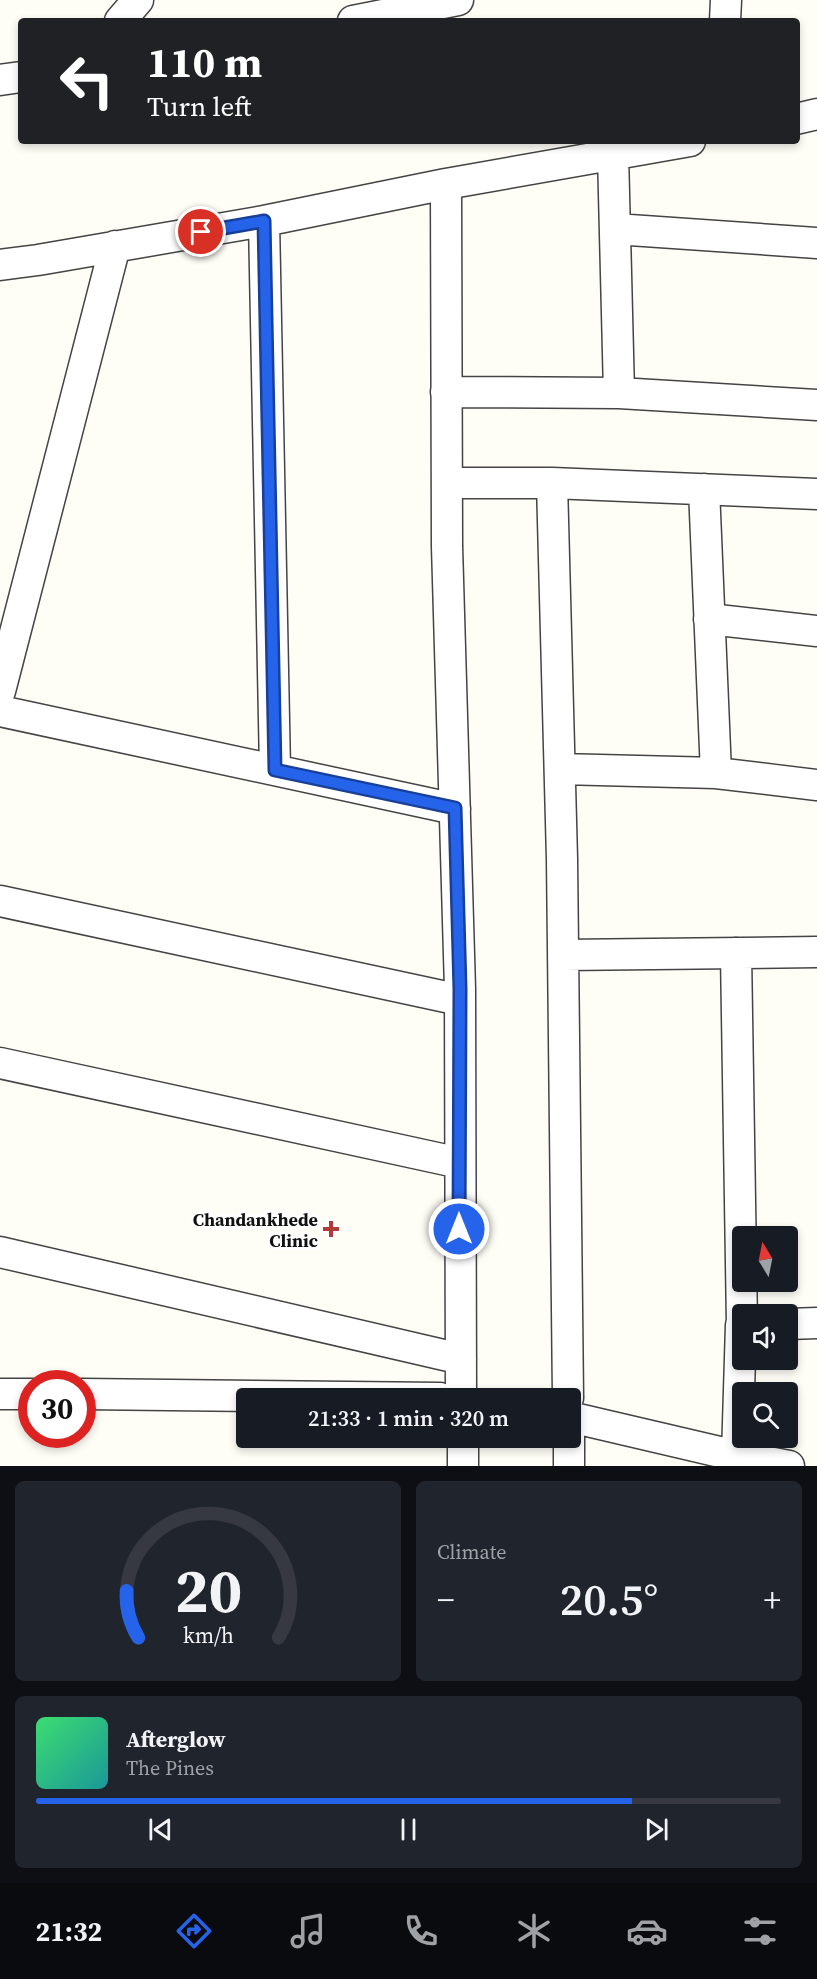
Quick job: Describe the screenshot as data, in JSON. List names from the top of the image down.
{
  "places": {
    "health": ["Chandankhede Clinic"]
  },
  "north": "top",
  "page": {
    "turn": ["110 m", "Turn left"],
    "limit": "30",
    "trip": "21:33 · 1 min · 320 m",
    "tile": "Climate",
    "heat": ["−", "20.5°", "+"],
    "song": ["Afterglow", "The Pines"],
    "tabs": "21:32",
    "gauge": ["20", "km/h"]
  }
}
